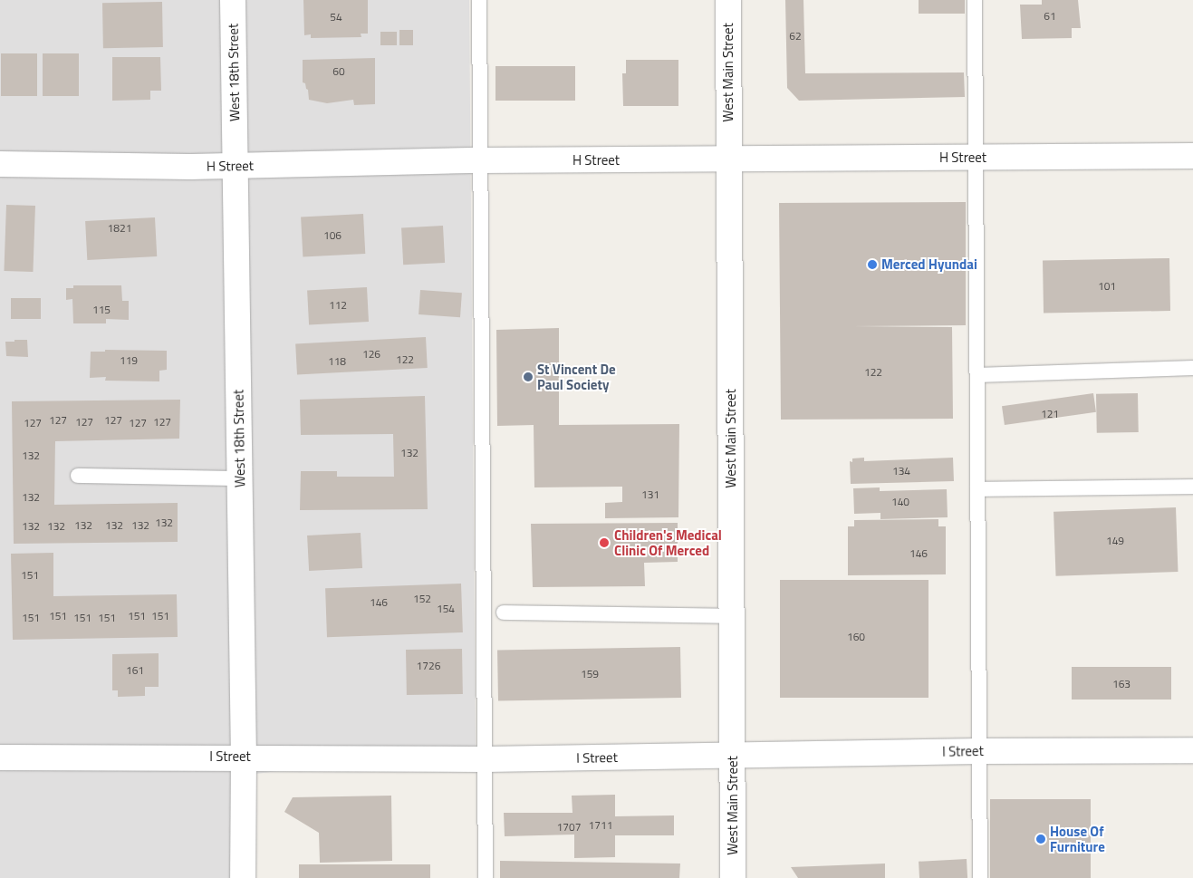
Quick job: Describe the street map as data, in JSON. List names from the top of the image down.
{
  "streets": {
    "street": [
      "West 18th Street",
      "West Main Street",
      "H Street",
      "I Street"
    ]
  },
  "crossings": [
    ["West 18th Street", "H Street"],
    ["West 18th Street", "I Street"],
    ["West Main Street", "H Street"],
    ["West Main Street", "I Street"]
  ],
  "places": [
    "Merced Hyundai",
    "St Vincent De Paul Society",
    "Children's Medical Clinic Of Merced",
    "House Of Furniture"
  ],
  "house_numbers": [
    "61",
    "54",
    "62",
    "60",
    "1821",
    "106",
    "101",
    "112",
    "115",
    "126",
    "122",
    "119",
    "118",
    "122",
    "121",
    "127",
    "127",
    "127",
    "127",
    "127",
    "127",
    "132",
    "132",
    "134",
    "131",
    "132",
    "140",
    "132",
    "132",
    "132",
    "132",
    "132",
    "132",
    "149",
    "146",
    "151",
    "152",
    "146",
    "154",
    "151",
    "151",
    "151",
    "151",
    "151",
    "151",
    "160",
    "1726",
    "161",
    "159",
    "163",
    "1711",
    "1707"
  ]
}
